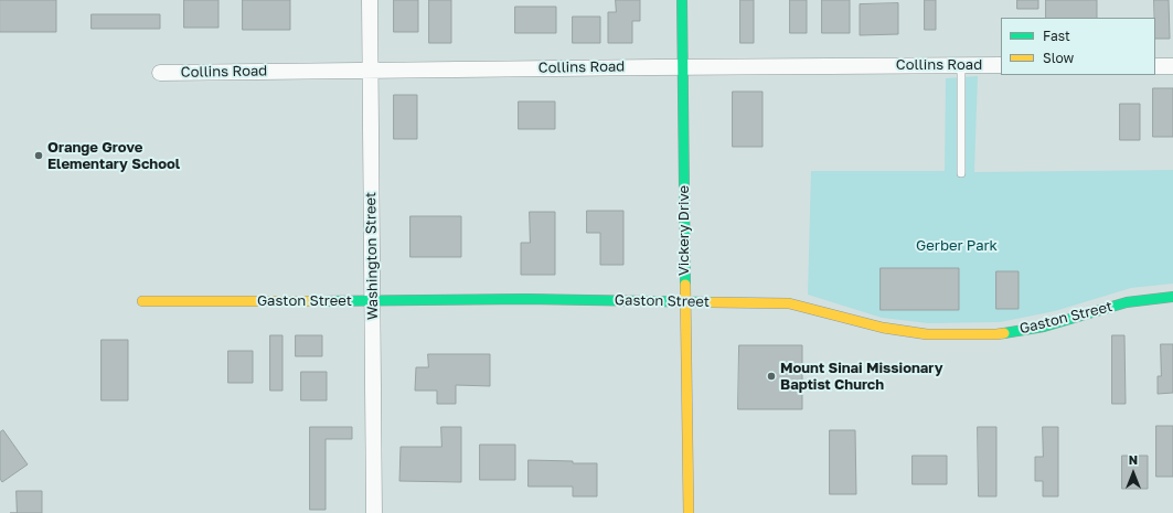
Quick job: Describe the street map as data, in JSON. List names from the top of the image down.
{
  "streets": {
    "street": [
      "Collins Road",
      "Vickery Drive",
      "Washington Street",
      "Gaston Street"
    ]
  },
  "crossings": [
    ["Collins Road", "Vickery Drive"],
    ["Collins Road", "Washington Street"],
    ["Vickery Drive", "Gaston Street"],
    ["Washington Street", "Gaston Street"]
  ],
  "parks": ["Gerber Park"],
  "places": ["Orange Grove Elementary School", "Mount Sinai Missionary Baptist Church"],
  "legend": ["Fast", "Slow"],
  "north": "top"
}
